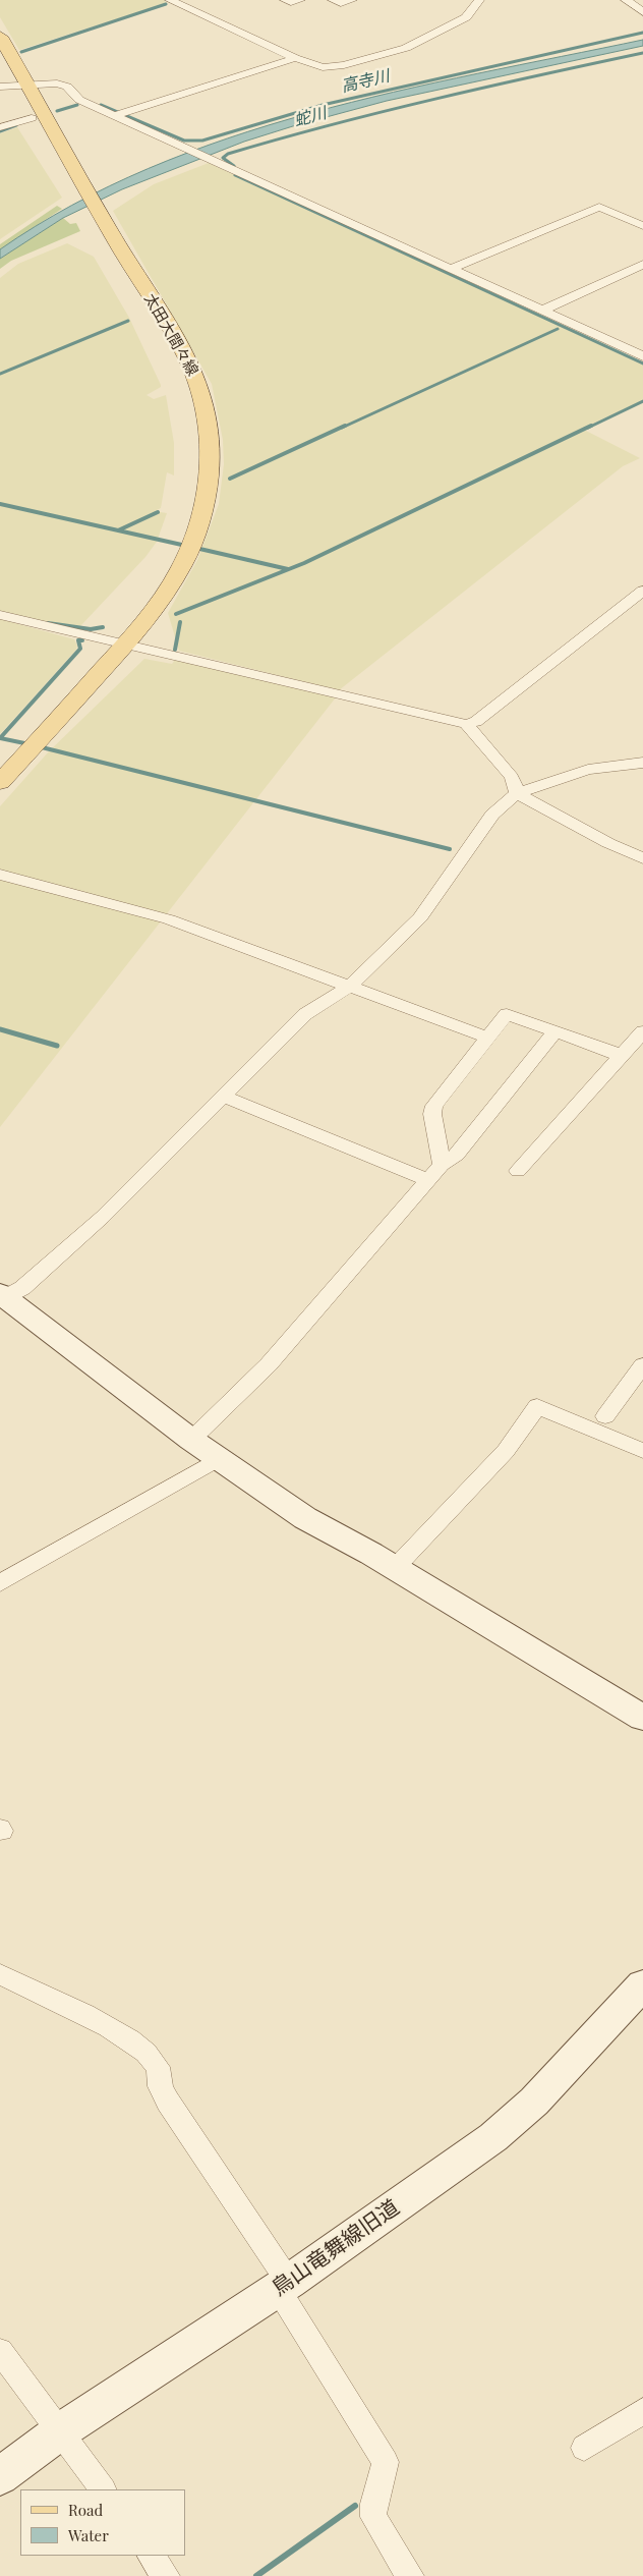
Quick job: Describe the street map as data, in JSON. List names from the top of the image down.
{
  "streets": {
    "main road": ["太田大間々線"],
    "street": ["鳥山竜舞線旧道"]
  },
  "water": ["高寺川", "蛇川"],
  "legend": ["Road", "Water"]
}
